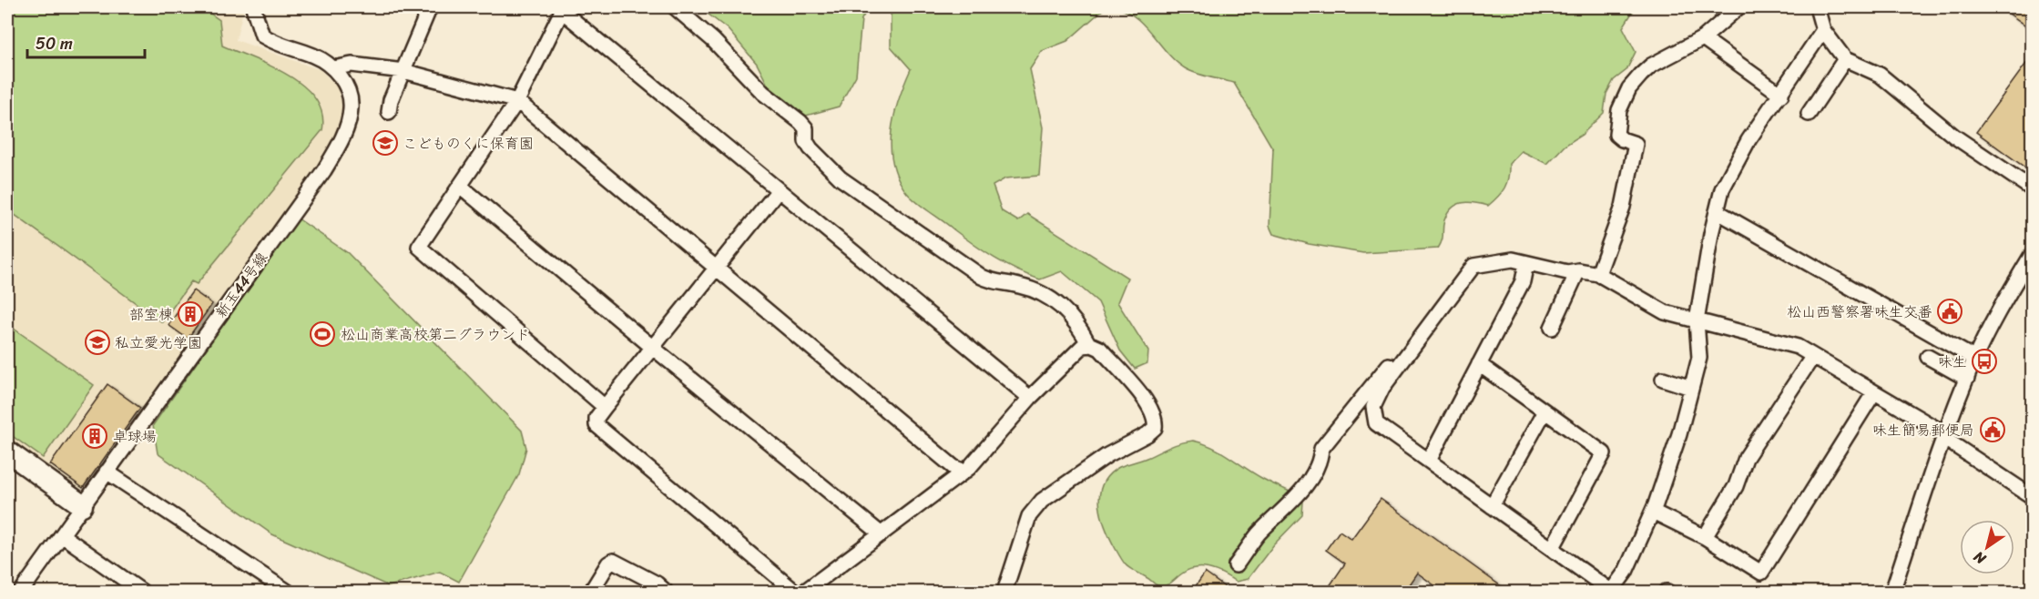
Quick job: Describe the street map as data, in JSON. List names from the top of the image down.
{
  "streets": {
    "street": ["新玉44号線"]
  },
  "places": {
    "school or university": ["こどものくに保育園", "私立愛光学園"],
    "public building": ["松山西警察署味生交番", "味生簡易郵便局"],
    "building": ["部室棟", "卓球場"],
    "sports": ["松山商業高校第二グラウンド"],
    "bus stop": ["味生"]
  },
  "scale_bar": "50 m",
  "north": "bottom left"
}
